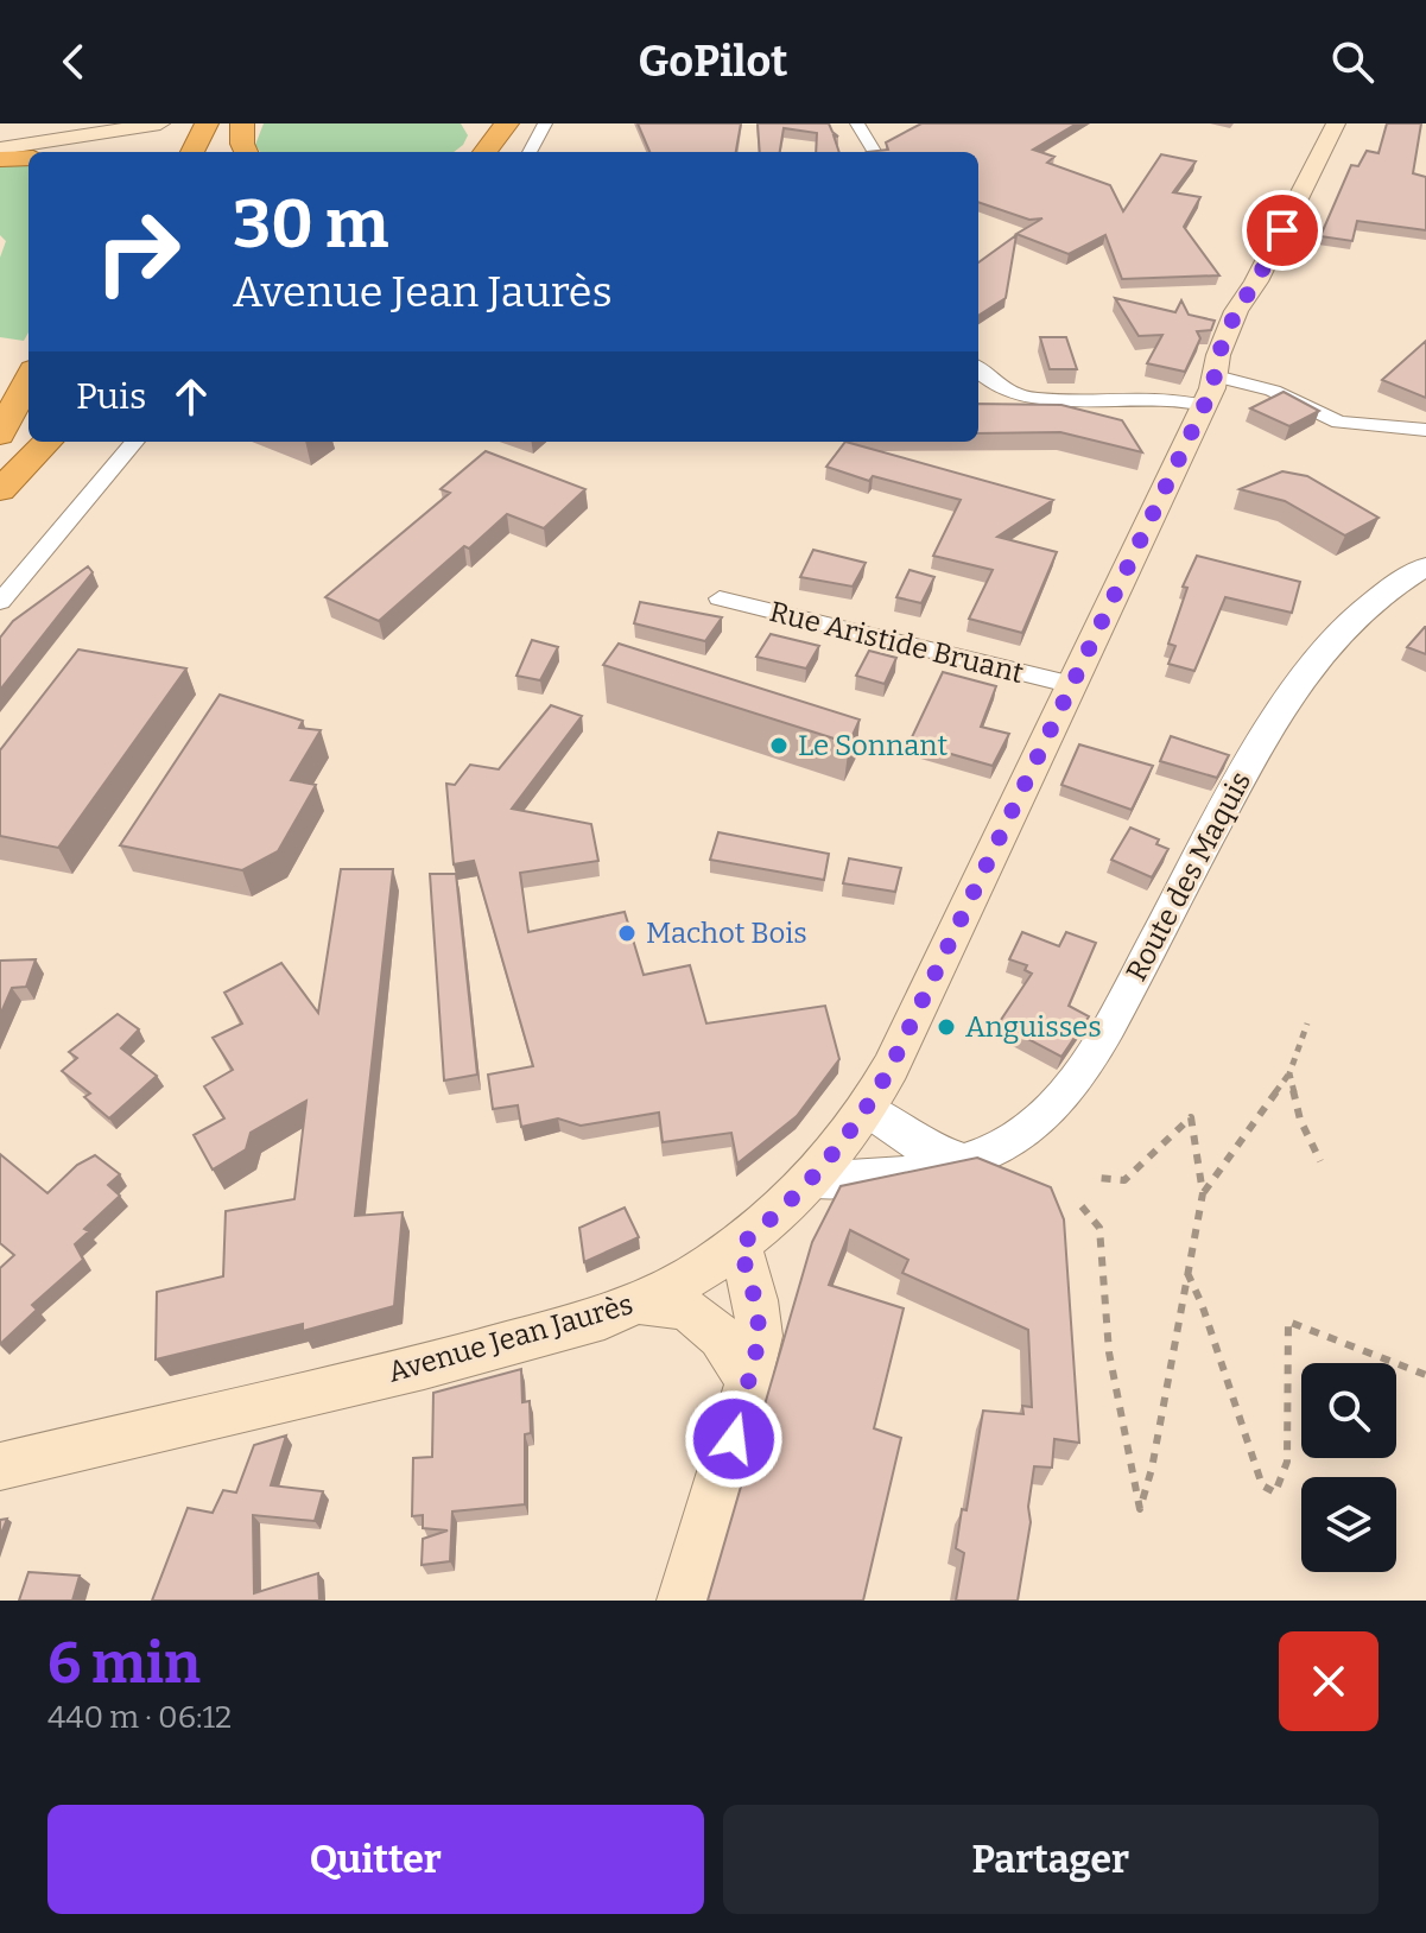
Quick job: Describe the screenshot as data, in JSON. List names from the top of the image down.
{
  "streets": {
    "main road": ["Avenue Jean Jaurès"],
    "street": ["Rue Aristide Bruant", "Route des Maquis"]
  },
  "crossings": [
    ["Rue Aristide Bruant", "Avenue Jean Jaurès"],
    ["Route des Maquis", "Avenue Jean Jaurès"]
  ],
  "places": ["Le Sonnant", "Machot Bois", "Anguisses"],
  "page": {
    "header": "GoPilot",
    "turn": ["30 m", "Avenue Jean Jaurès"],
    "then": "Puis",
    "heading": ["6 min", "440 m · 06:12"],
    "buttons": ["Quitter", "Partager"]
  }
}
